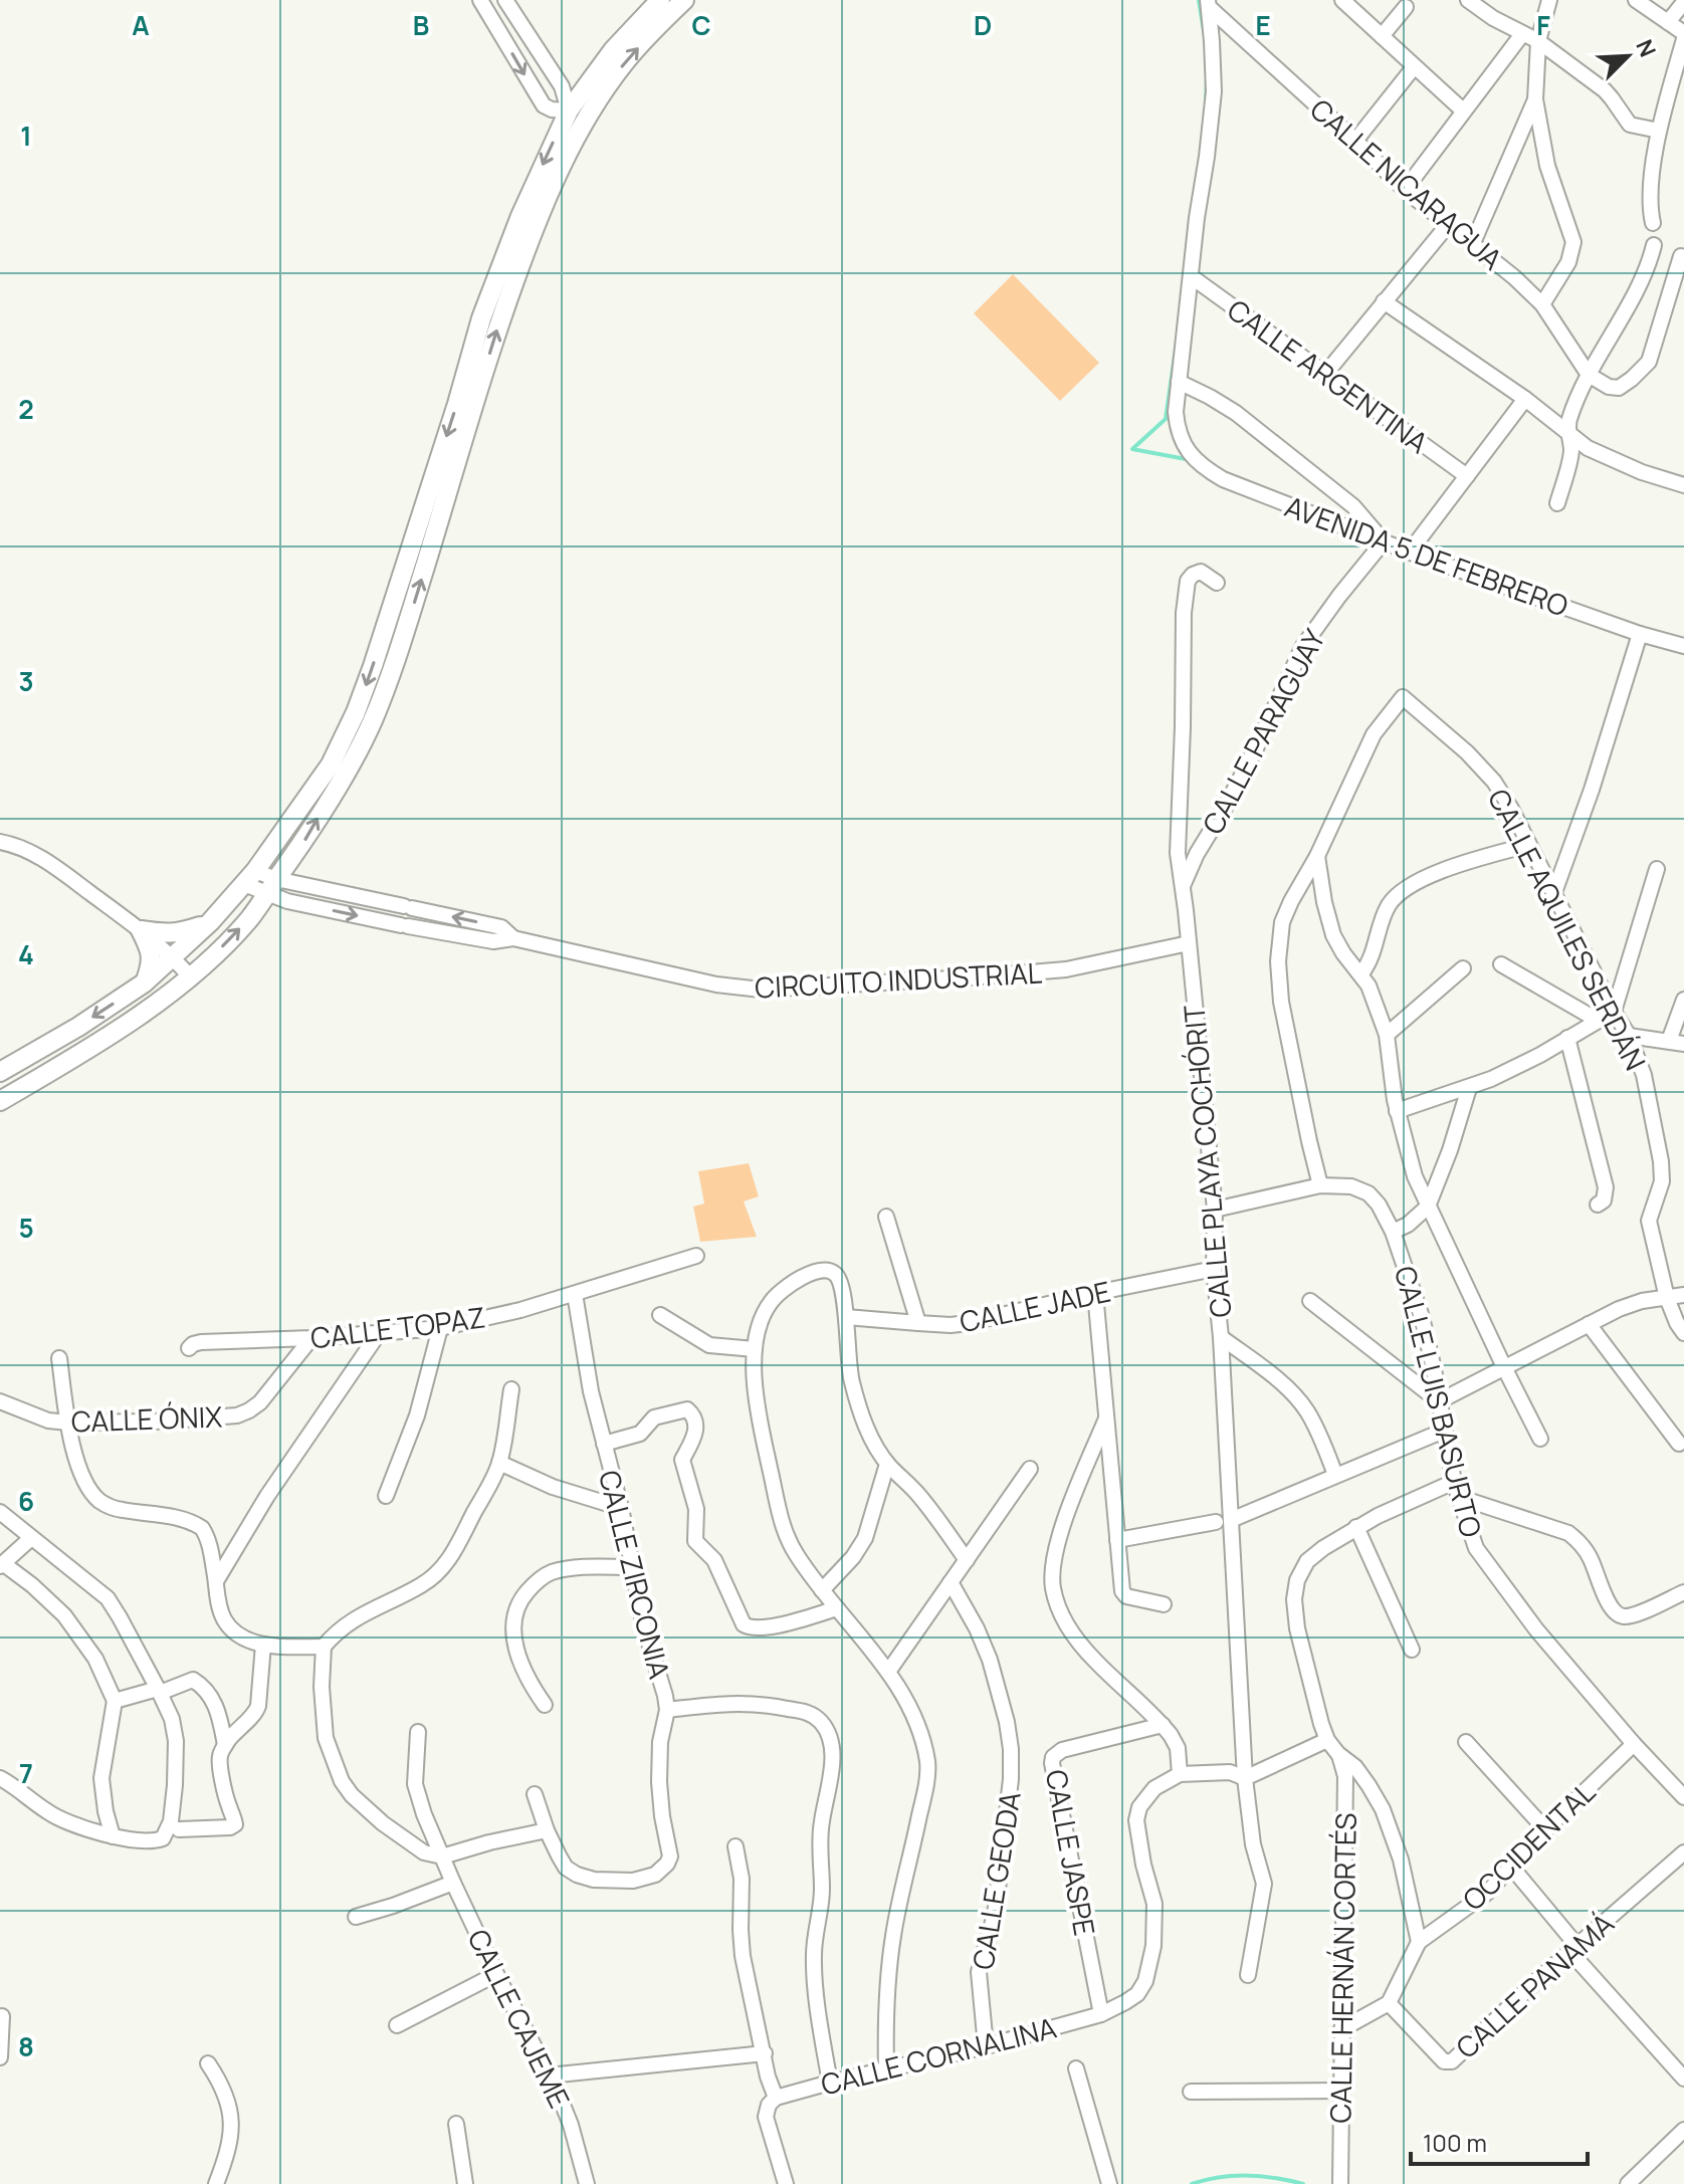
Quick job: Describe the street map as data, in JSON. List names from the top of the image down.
{
  "streets": {
    "street": [
      "CALLE NICARAGUA",
      "CALLE ARGENTINA",
      "AVENIDA 5 DE FEBRERO",
      "CALLE PARAGUAY",
      "CALLE AQUILES SERDÁN",
      "CIRCUITO INDUSTRIAL",
      "CALLE PLAYA COCHÓRIT",
      "CALLE JADE",
      "CALLE TOPAZ",
      "CALLE LUIS BASURTO",
      "CALLE ÓNIX",
      "CALLE ZIRCONIA",
      "OCCIDENTAL",
      "CALLE JASPE",
      "CALLE GEODA",
      "CALLE HERNÁN CORTÉS",
      "CALLE PANAMÁ",
      "CALLE CAJEME",
      "CALLE CORNALINA"
    ]
  },
  "crossings": [
    ["AVENIDA 5 DE FEBRERO", "CALLE PARAGUAY"],
    ["CALLE PARAGUAY", "CALLE PLAYA COCHÓRIT"],
    ["CIRCUITO INDUSTRIAL", "CALLE PLAYA COCHÓRIT"],
    ["CALLE PLAYA COCHÓRIT", "CALLE JADE"],
    ["CALLE PLAYA COCHÓRIT", "CALLE LUIS BASURTO"],
    ["CALLE TOPAZ", "CALLE ÓNIX"],
    ["CALLE TOPAZ", "CALLE ZIRCONIA"],
    ["CALLE LUIS BASURTO", "OCCIDENTAL"],
    ["CALLE JASPE", "CALLE CORNALINA"],
    ["CALLE GEODA", "CALLE CORNALINA"]
  ],
  "scale_bar": "100 m",
  "north": "top right",
  "grid": {
    "columns": [
      "A",
      "B",
      "C",
      "D",
      "E",
      "F"
    ],
    "rows": [
      "1",
      "2",
      "3",
      "4",
      "5",
      "6",
      "7",
      "8"
    ]
  }
}
